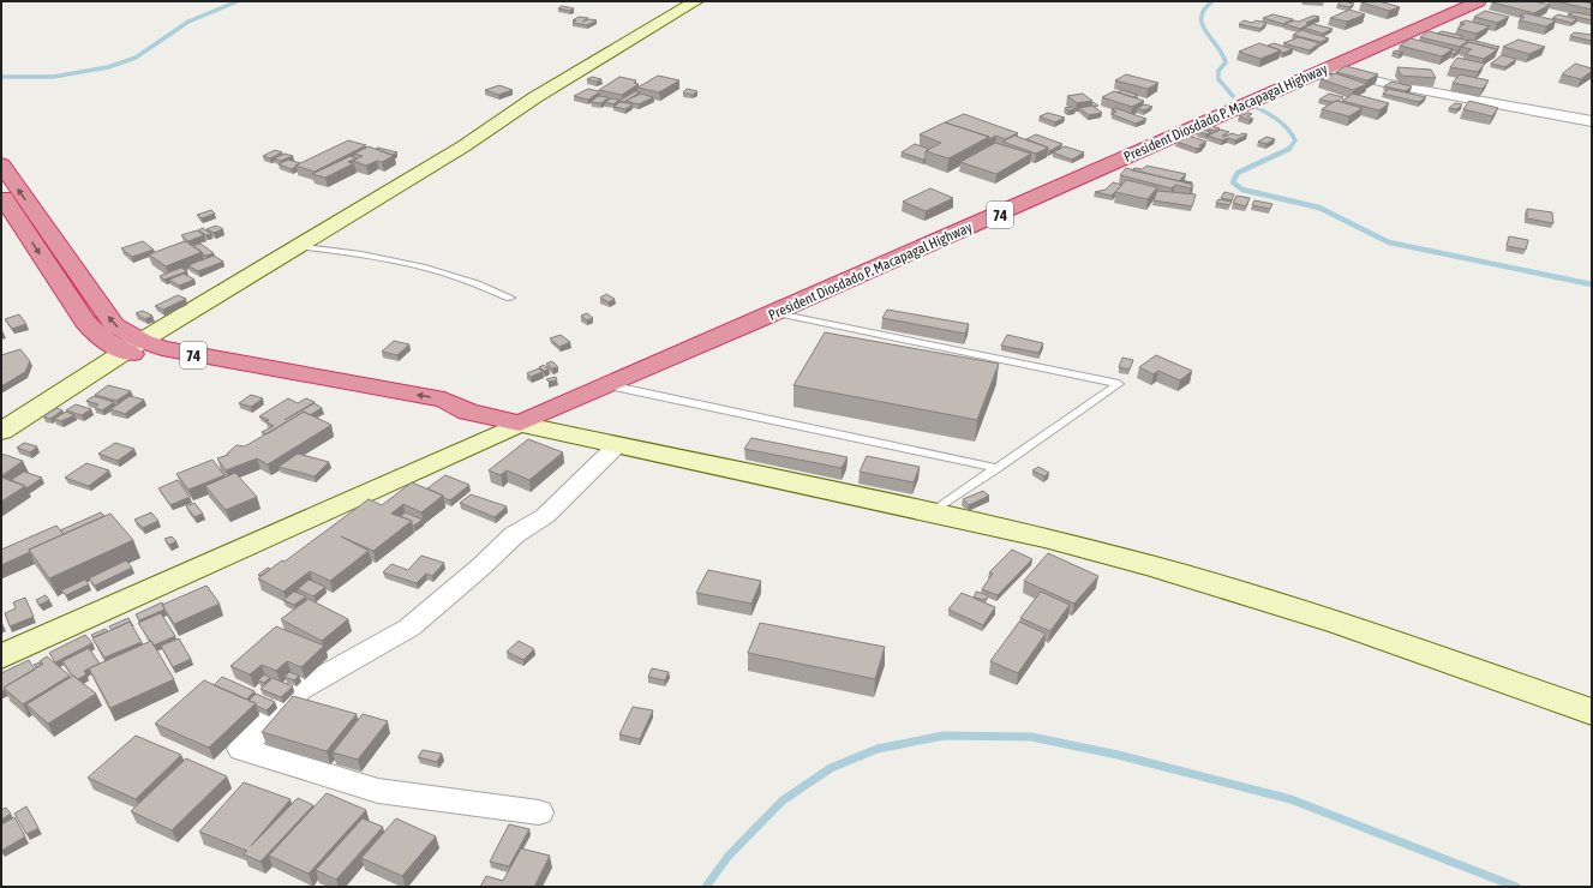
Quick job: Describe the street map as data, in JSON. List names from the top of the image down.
{
  "streets": {
    "highway": ["President Diosdado P. Macapagal Highway", "74"]
  },
  "crossings": [
    ["President Diosdado P. Macapagal Highway", "74"]
  ]
}
